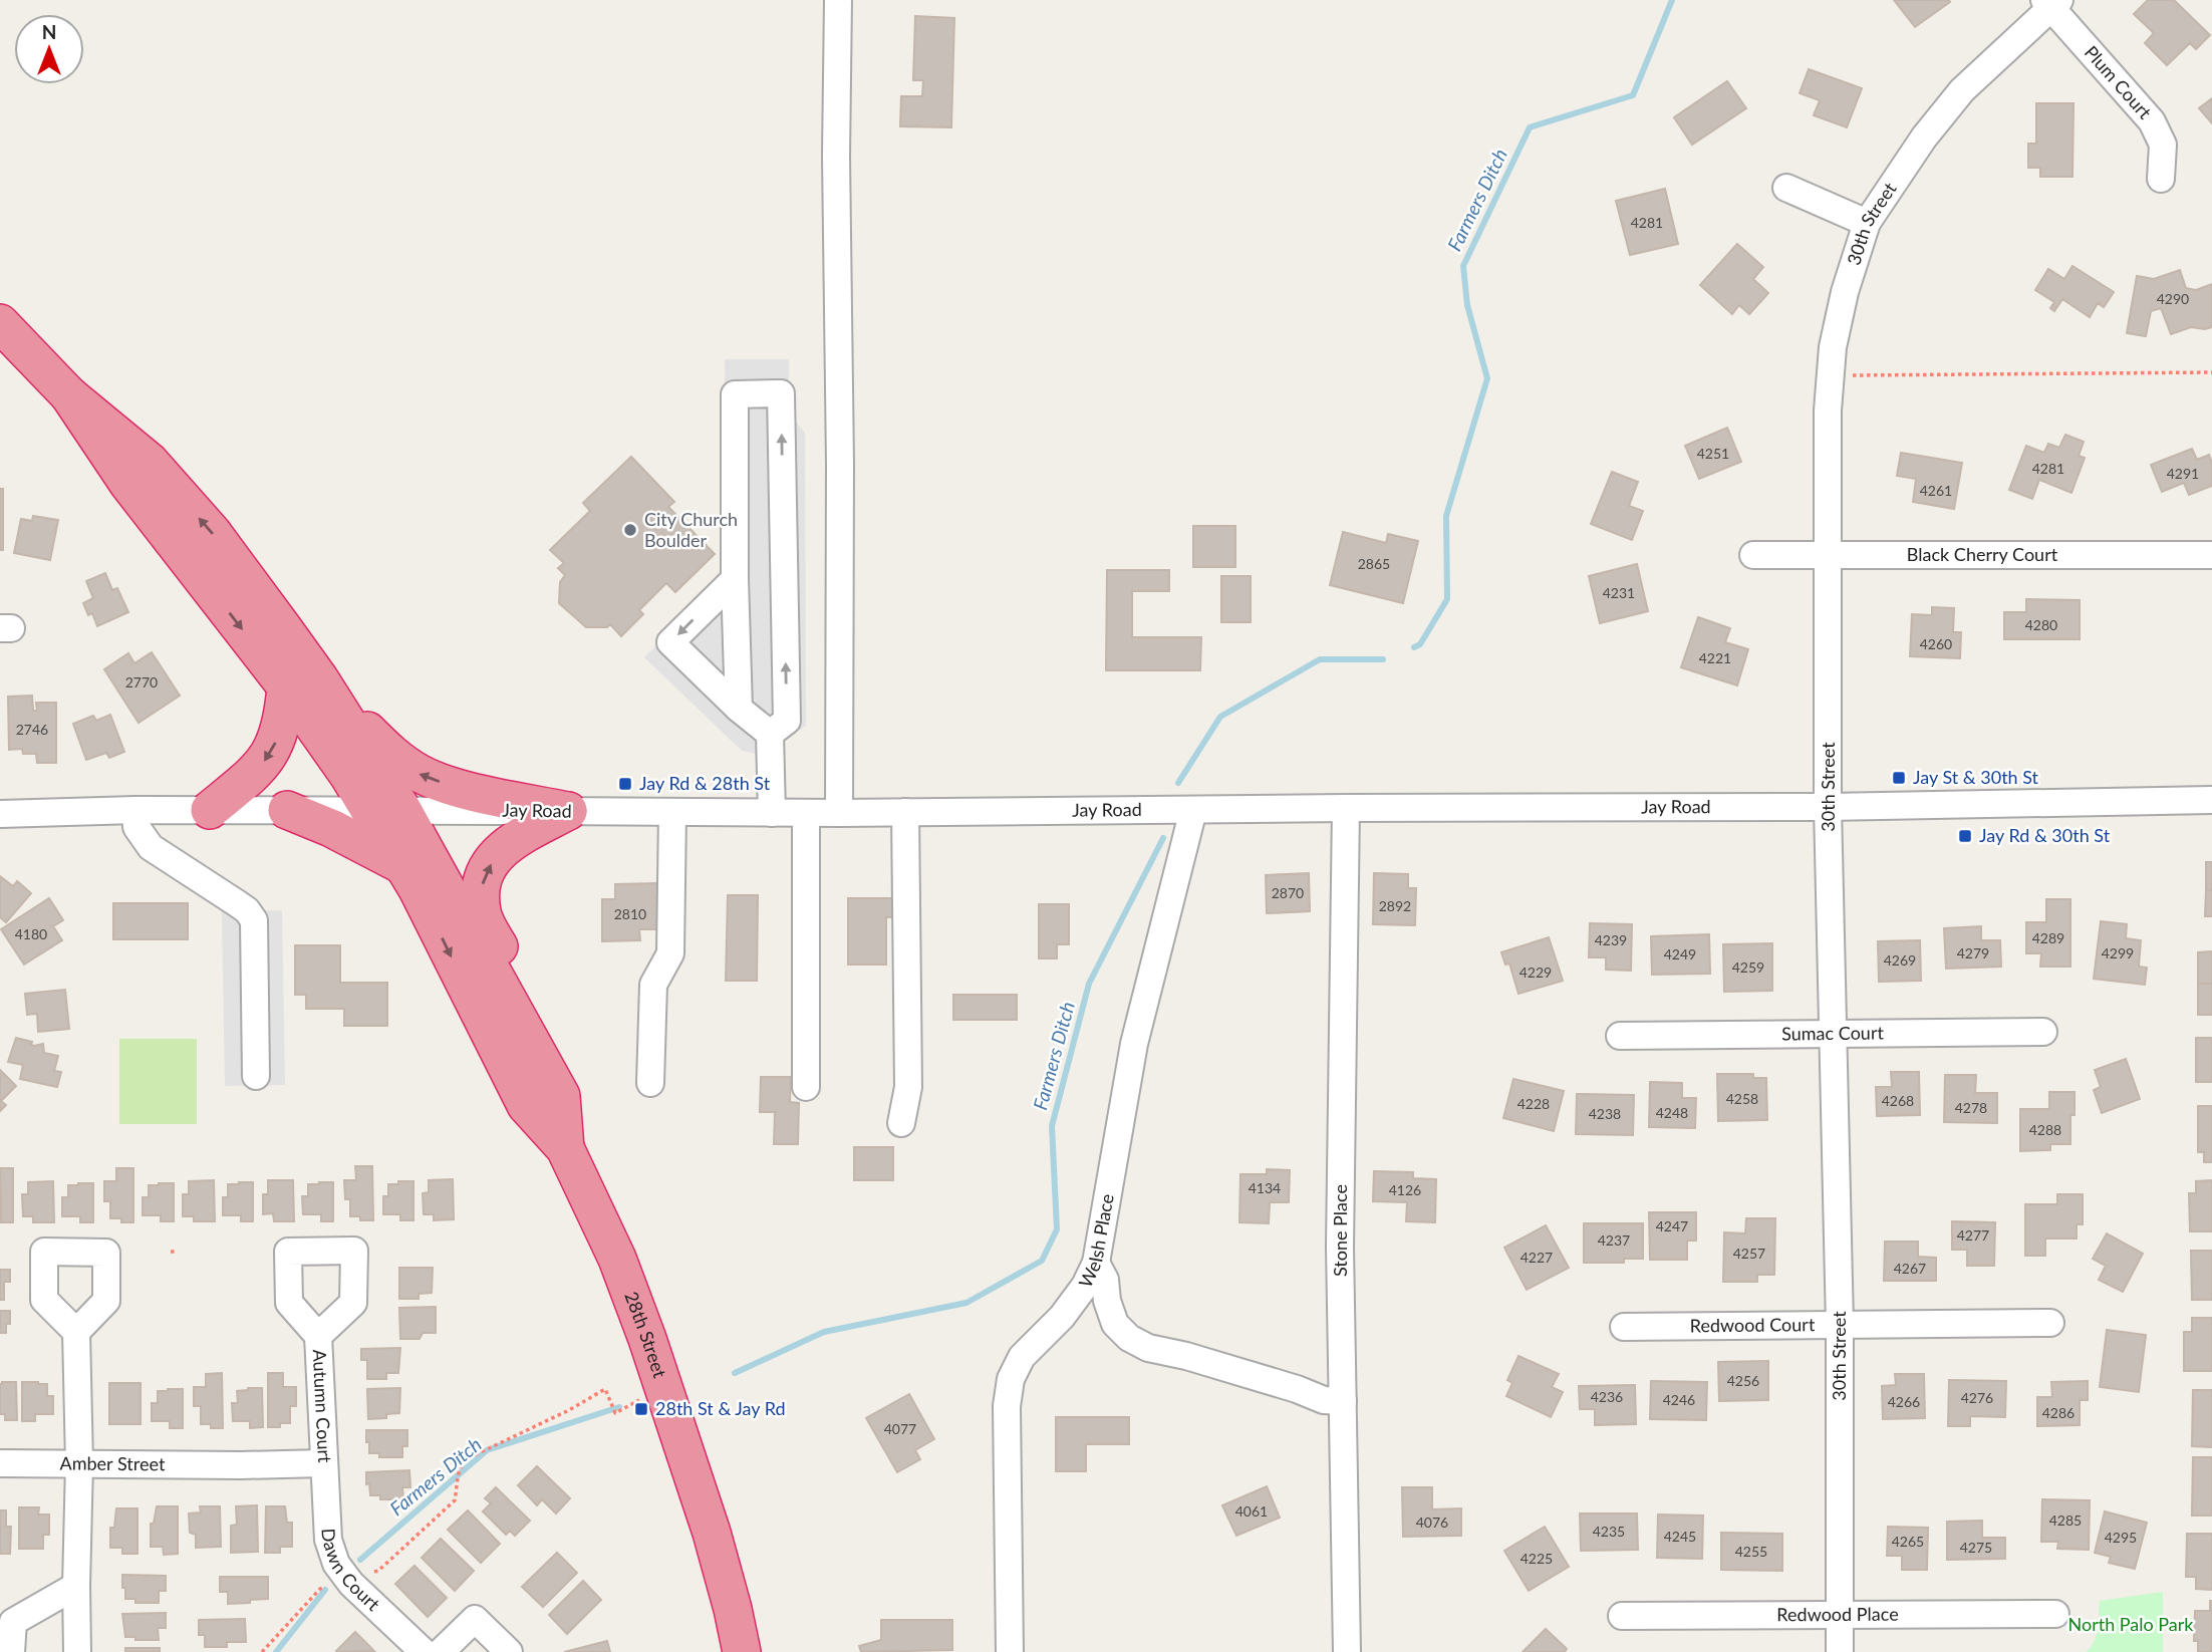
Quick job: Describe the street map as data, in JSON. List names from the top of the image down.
{
  "streets": {
    "highway": ["28th Street"],
    "street": [
      "Plum Court",
      "30th Street",
      "Black Cherry Court",
      "Jay Road",
      "Sumac Court",
      "Stone Place",
      "Welsh Place",
      "Redwood Court",
      "Autumn Court",
      "Amber Street",
      "Dawn Court",
      "Redwood Place"
    ]
  },
  "crossings": [
    ["Plum Court", "30th Street"],
    ["30th Street", "Black Cherry Court"],
    ["30th Street", "Jay Road"],
    ["30th Street", "Sumac Court"],
    ["30th Street", "Redwood Court"],
    ["30th Street", "Redwood Place"],
    ["Jay Road", "Stone Place"],
    ["Jay Road", "Welsh Place"],
    ["Jay Road", "28th Street"],
    ["Autumn Court", "Amber Street"],
    ["Autumn Court", "Dawn Court"]
  ],
  "water": ["Farmers Ditch"],
  "parks": ["North Palo Park"],
  "places": {
    "other": ["City Church Boulder"],
    "transit": [
      "Jay St & 30th St",
      "Jay Rd & 28th St",
      "Jay Rd & 30th St",
      "28th St & Jay Rd"
    ]
  },
  "house_numbers": [
    "4281",
    "4290",
    "4251",
    "4281",
    "4291",
    "4261",
    "2865",
    "4231",
    "4280",
    "4260",
    "4221",
    "2770",
    "2746",
    "2870",
    "2892",
    "2810",
    "4180",
    "4289",
    "4239",
    "4279",
    "4299",
    "4249",
    "4269",
    "4259",
    "4229",
    "4258",
    "4268",
    "4228",
    "4278",
    "4248",
    "4238",
    "4288",
    "4134",
    "4126",
    "4247",
    "4277",
    "4237",
    "4257",
    "4227",
    "4267",
    "4256",
    "4236",
    "4276",
    "4246",
    "4266",
    "4286",
    "4077",
    "4061",
    "4285",
    "4076",
    "4235",
    "4245",
    "4295",
    "4265",
    "4275",
    "4255",
    "4225"
  ],
  "north": "top"
}
